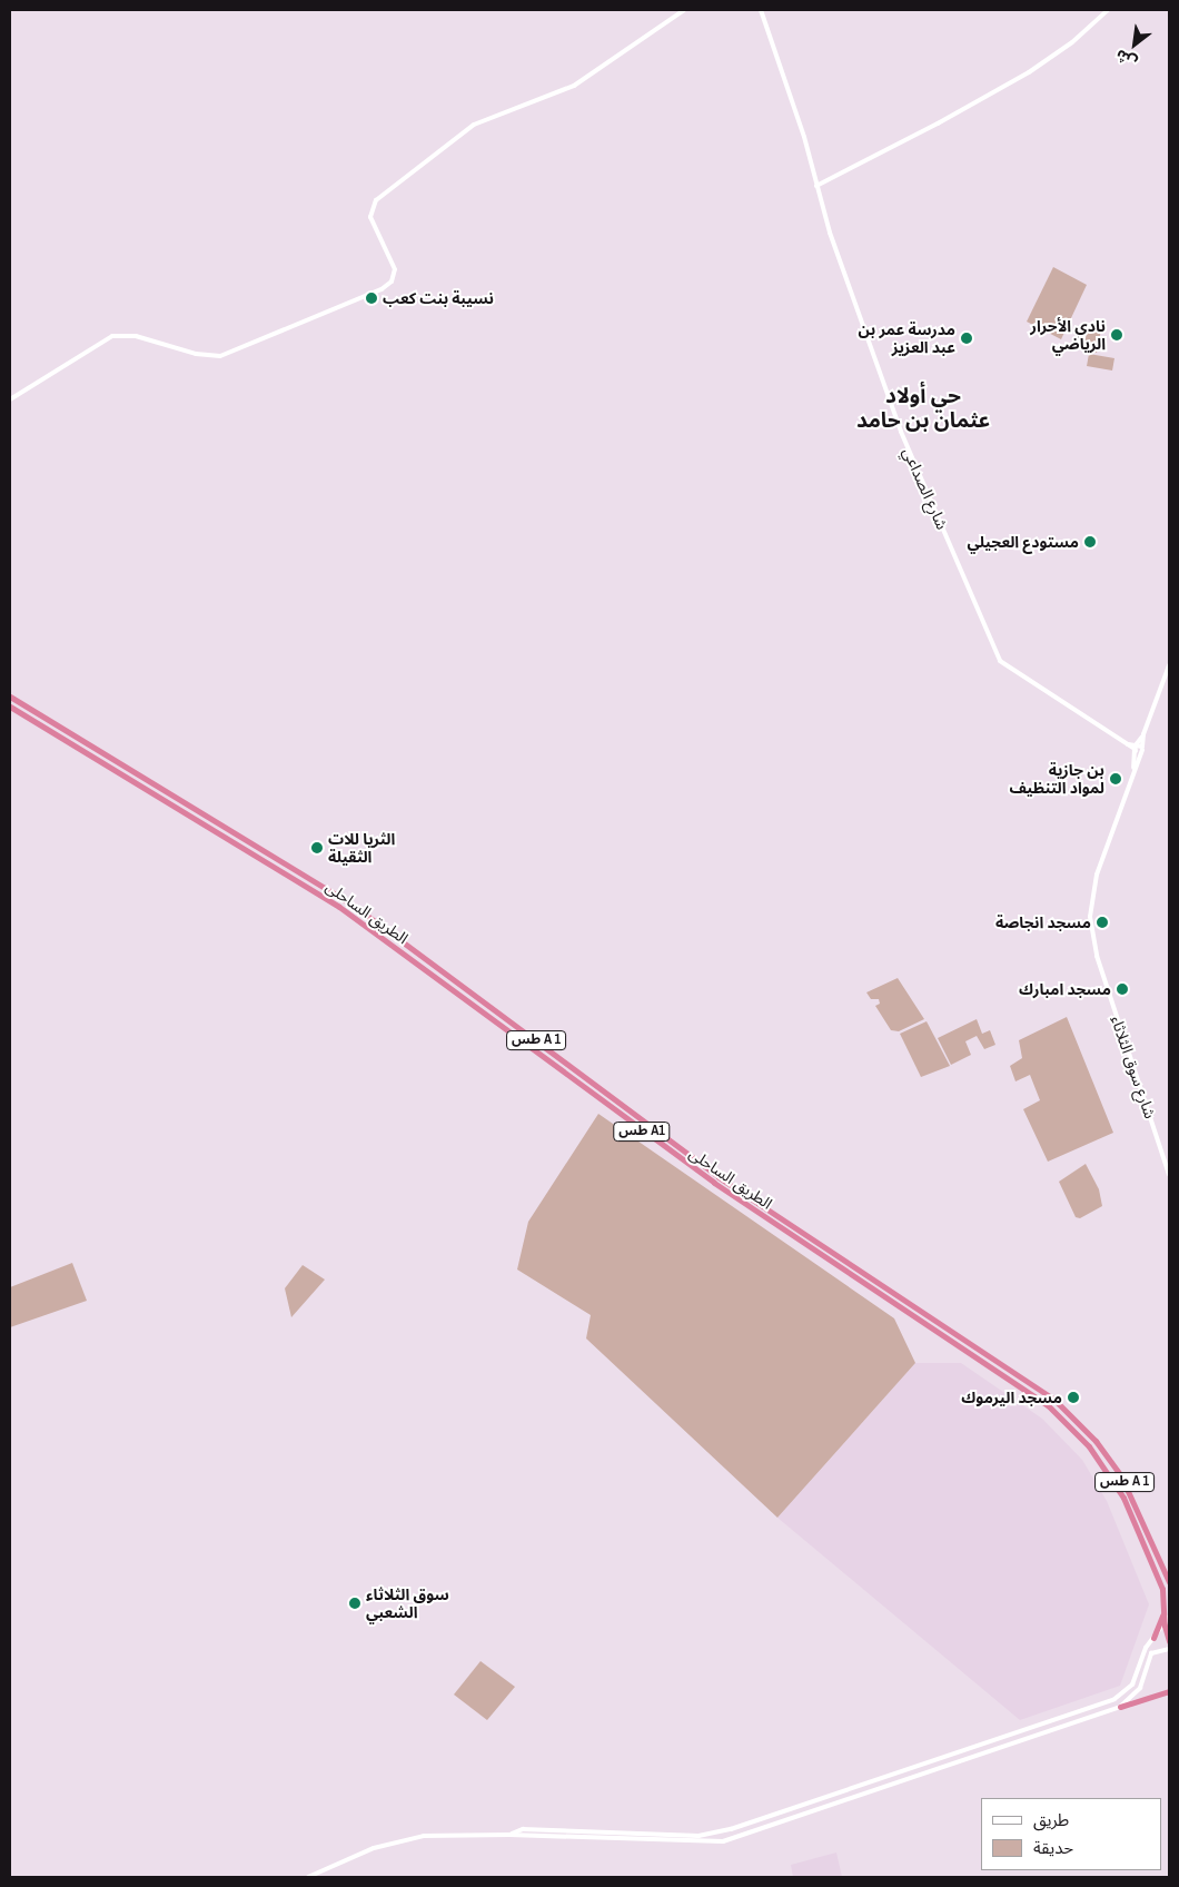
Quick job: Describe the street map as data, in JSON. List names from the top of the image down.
{
  "streets": {
    "highway": ["الطريق الساحلى", "طس A 1", "طس A1"],
    "street": ["شارع الصداعي", "شارع سوق الثلاثاء"]
  },
  "districts": ["حي أولاد عثمان بن حامد"],
  "places": [
    "نسيبة بنت كعب",
    "نادي الأحرار الرياضي",
    "مدرسة عمر بن عبد العزيز",
    "مستودع العجيلي",
    "بن جازية لمواد التنظيف",
    "الثريا للات الثقيلة",
    "مسجد انجاصة",
    "مسجد امبارك",
    "مسجد اليرموك",
    "سوق الثلاثاء الشعبي"
  ],
  "legend": ["طريق", "حديقة"],
  "north": "bottom left"
}
